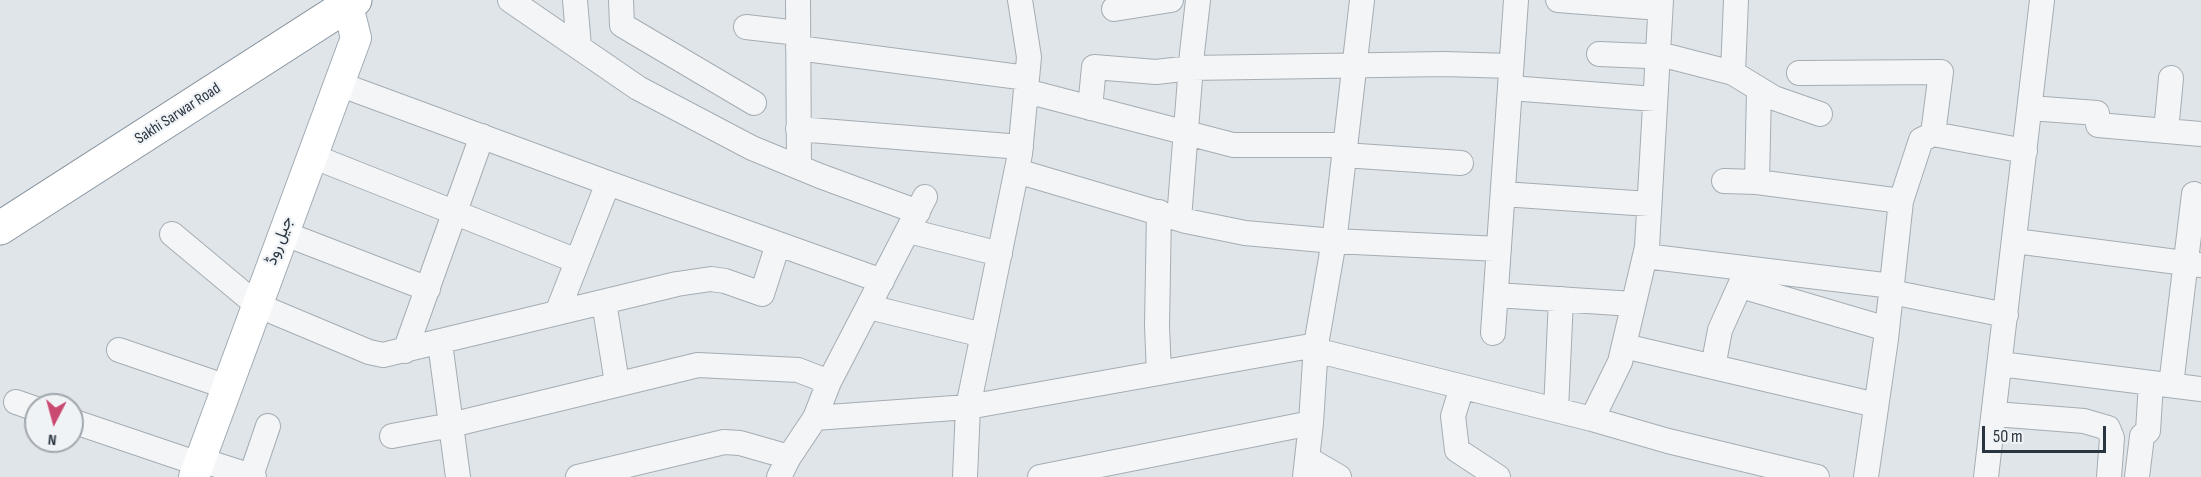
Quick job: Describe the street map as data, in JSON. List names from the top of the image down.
{
  "streets": {
    "highway": ["Sakhi Sarwar Road"],
    "main road": ["جیل روڈ"]
  },
  "crossings": [
    ["Sakhi Sarwar Road", "جیل روڈ"]
  ],
  "scale_bar": "50 m",
  "north": "bottom"
}
